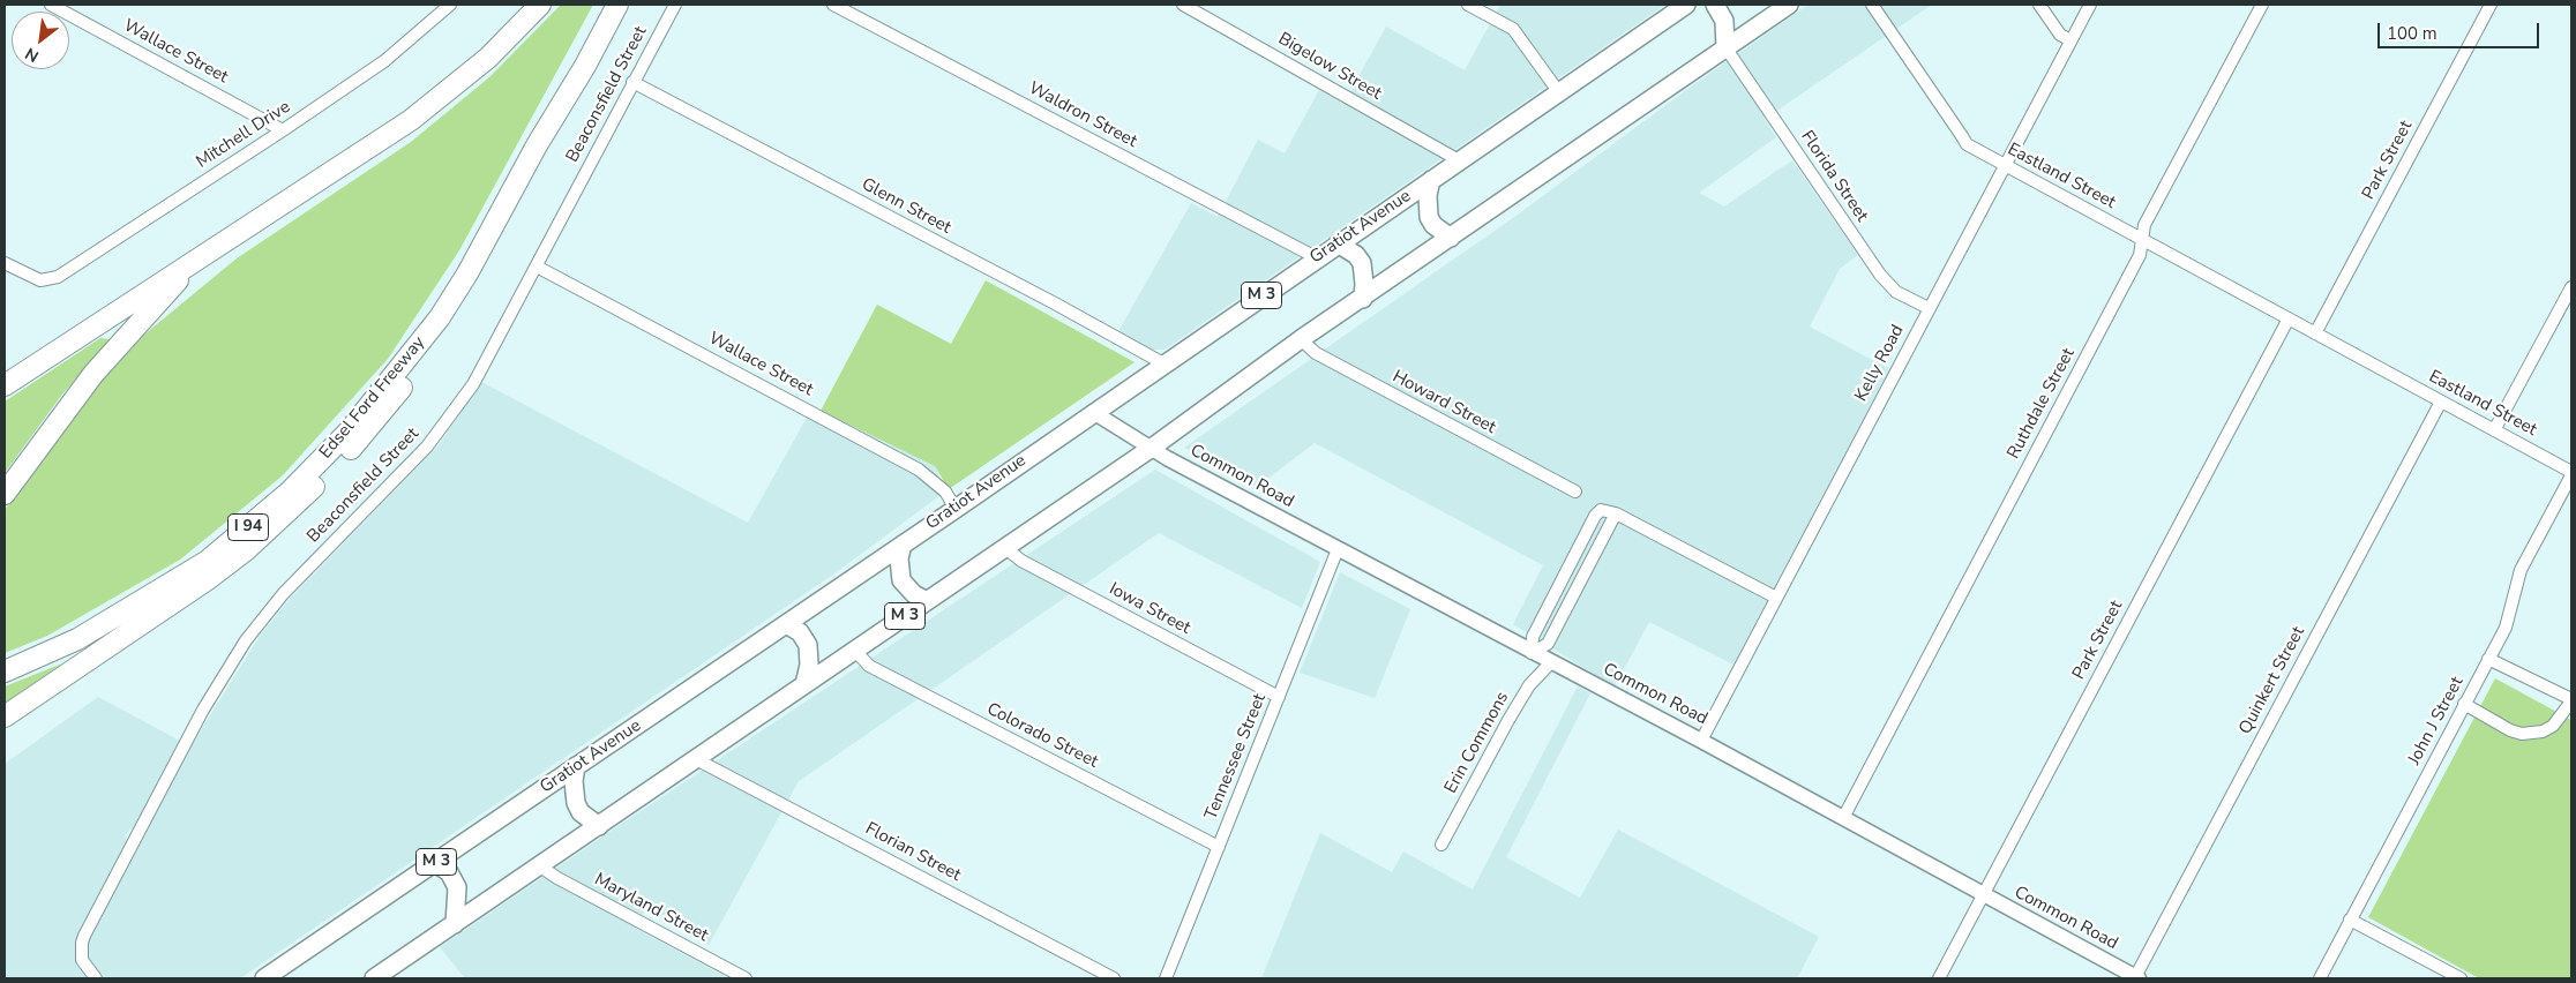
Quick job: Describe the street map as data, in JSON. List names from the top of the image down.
{
  "streets": {
    "highway": ["Edsel Ford Freeway", "I 94"],
    "main road": ["Gratiot Avenue", "M 3"],
    "street": [
      "Wallace Street",
      "Bigelow Street",
      "Beaconsfield Street",
      "Waldron Street",
      "Mitchell Drive",
      "Park Street",
      "Florida Street",
      "Eastland Street",
      "Glenn Street",
      "Kelly Road",
      "Howard Street",
      "Ruthdale Street",
      "Common Road",
      "Iowa Street",
      "Quinkert Street",
      "John J Street",
      "Colorado Street",
      "Erin Commons",
      "Tennessee Street",
      "Florian Street",
      "Maryland Street"
    ]
  },
  "crossings": [
    ["Wallace Street", "Beaconsfield Street"],
    ["Wallace Street", "Mitchell Drive"],
    ["Wallace Street", "Gratiot Avenue"],
    ["Bigelow Street", "Gratiot Avenue"],
    ["Beaconsfield Street", "Glenn Street"],
    ["Waldron Street", "Gratiot Avenue"],
    ["Park Street", "Eastland Street"],
    ["Park Street", "Common Road"],
    ["Florida Street", "M 3"],
    ["Florida Street", "Kelly Road"],
    ["Eastland Street", "Kelly Road"],
    ["Eastland Street", "Ruthdale Street"],
    ["Eastland Street", "Quinkert Street"],
    ["Eastland Street", "John J Street"],
    ["Glenn Street", "Gratiot Avenue"],
    ["Gratiot Avenue", "Common Road"],
    ["M 3", "Howard Street"],
    ["M 3", "Common Road"],
    ["M 3", "Iowa Street"],
    ["M 3", "Colorado Street"],
    ["M 3", "Florian Street"],
    ["M 3", "Maryland Street"],
    ["Kelly Road", "Common Road"],
    ["Ruthdale Street", "Common Road"],
    ["Common Road", "Quinkert Street"],
    ["Common Road", "Erin Commons"],
    ["Common Road", "Tennessee Street"],
    ["Iowa Street", "Tennessee Street"],
    ["Colorado Street", "Tennessee Street"]
  ],
  "scale_bar": "100 m",
  "north": "bottom left"
}
